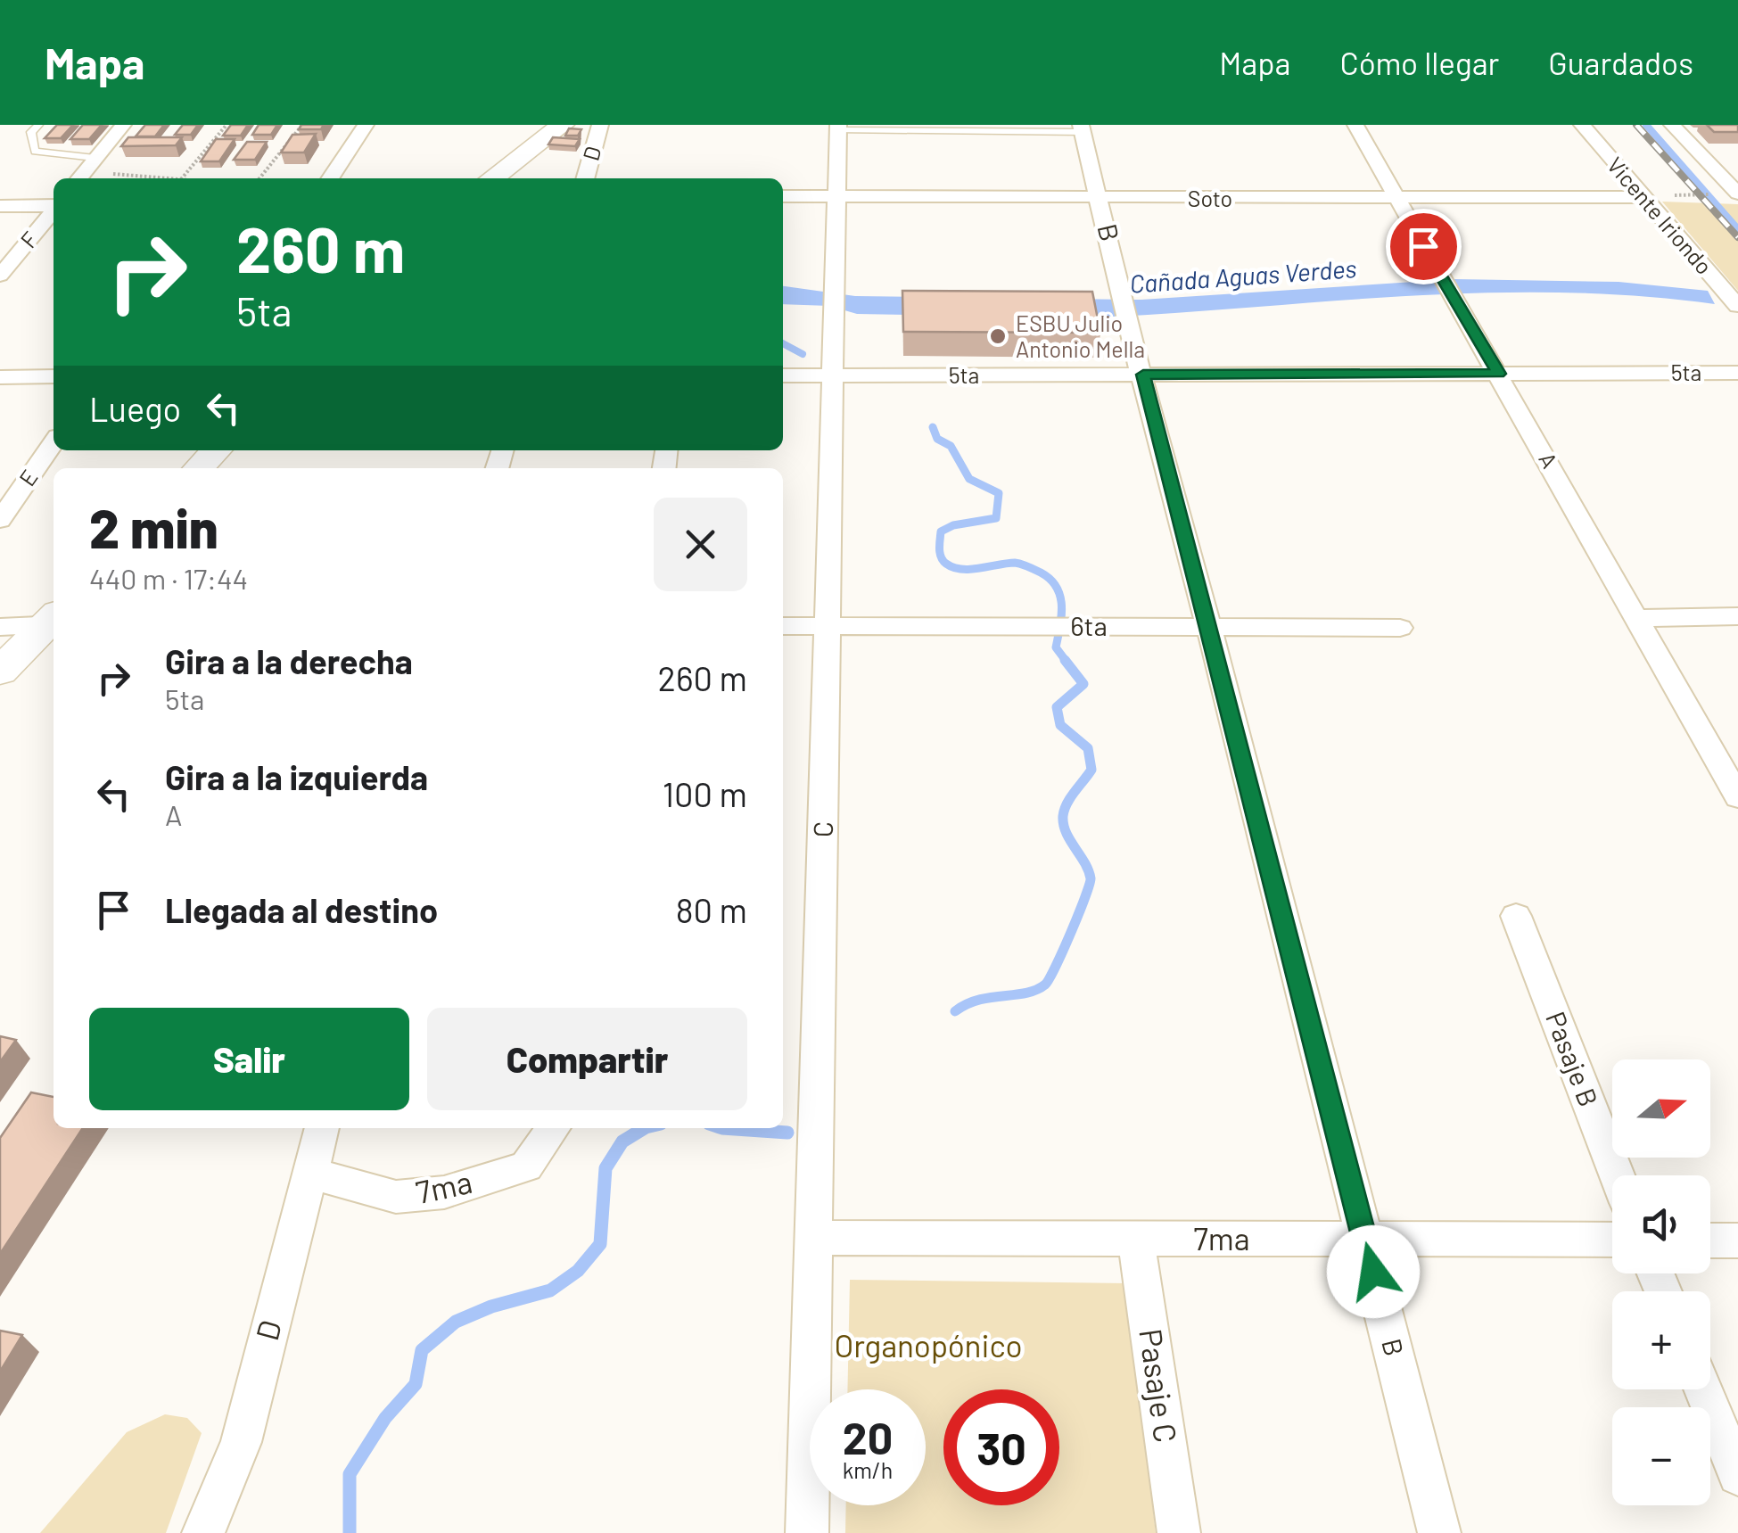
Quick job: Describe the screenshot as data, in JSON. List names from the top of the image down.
{
  "streets": {
    "street": [
      "D",
      "Soto",
      "Vicente Iriondo",
      "B",
      "F",
      "5ta",
      "A",
      "E",
      "6ta",
      "C",
      "Pasaje B",
      "7ma",
      "Pasaje C"
    ]
  },
  "crossings": [
    ["D", "7ma"],
    ["Soto", "Vicente Iriondo"],
    ["Soto", "B"],
    ["Soto", "A"],
    ["Soto", "C"],
    ["B", "5ta"],
    ["B", "6ta"],
    ["B", "7ma"],
    ["5ta", "A"],
    ["5ta", "C"],
    ["6ta", "C"],
    ["C", "7ma"],
    ["7ma", "Pasaje C"]
  ],
  "water": ["Cañada Aguas Verdes"],
  "parks": ["Organopónico"],
  "places": ["ESBU Julio Antonio Mella"],
  "north": "right",
  "page": {
    "header": "Mapa",
    "nav": ["Mapa", "Cómo llegar", "Guardados"],
    "turn": ["260 m", "5ta"],
    "then": "Luego",
    "heading": ["2 min", "440 m · 17:44"],
    "list": [
      {
        "name": "Gira a la derecha",
        "note": "5ta",
        "value": "260 m"
      },
      {
        "name": "Gira a la izquierda",
        "note": "A",
        "value": "100 m"
      },
      {
        "name": "Llegada al destino",
        "value": "80 m"
      }
    ],
    "buttons": ["Salir", "Compartir"],
    "map_buttons": ["+", "−"],
    "speed": "20 km/h",
    "limit": "30"
  }
}
